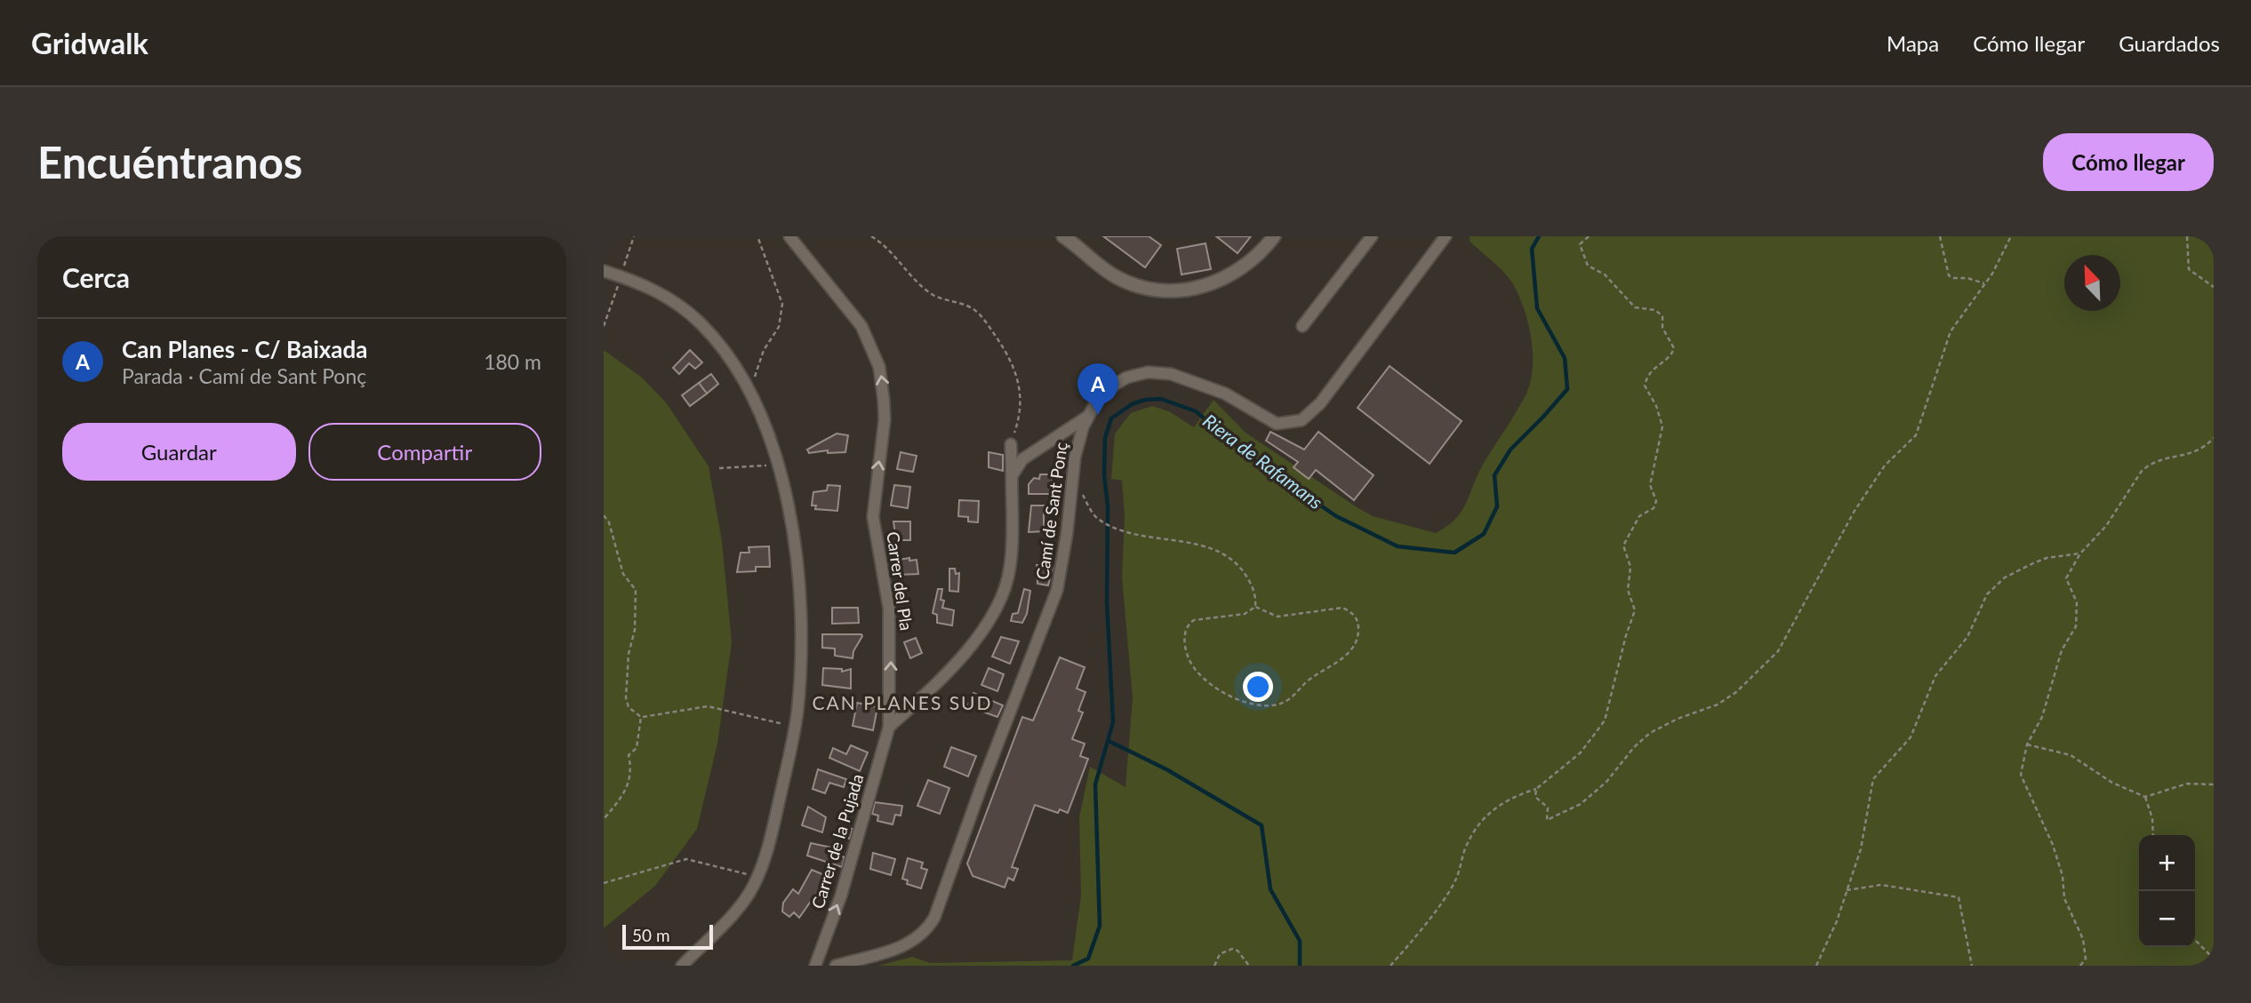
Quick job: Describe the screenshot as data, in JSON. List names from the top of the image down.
{
  "streets": {
    "street": ["Camí de Sant Ponç", "Carrer del Pla", "Carrer de la Pujada"]
  },
  "crossings": [
    ["Carrer del Pla", "Carrer de la Pujada"]
  ],
  "districts": ["CAN PLANES SUD"],
  "water": ["Riera de Rafamans"],
  "scale_bar": "50 m",
  "north": "top left",
  "page": {
    "header": "Gridwalk",
    "nav": ["Mapa", "Cómo llegar", "Guardados"],
    "buttons": [
      "Cómo llegar",
      ["Guardar", "Compartir"]
    ],
    "title": "Encuéntranos",
    "heading": "Cerca",
    "list": [
      {
        "mark": "A",
        "name": "Can Planes - C/ Baixada",
        "note": "Parada · Camí de Sant Ponç",
        "value": "180 m"
      }
    ],
    "pins": "A",
    "map_buttons": ["+", "−"],
    "scale": "50 m"
  }
}
